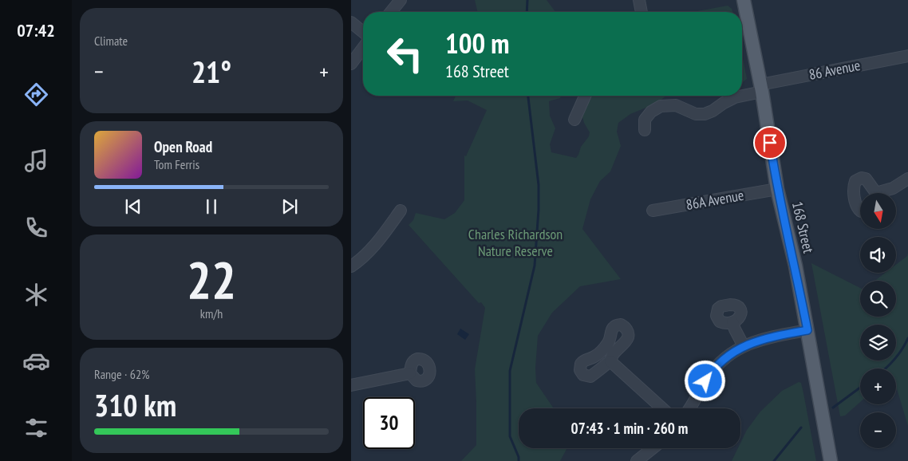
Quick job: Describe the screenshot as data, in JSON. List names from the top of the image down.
{
  "streets": {
    "main road": ["168 Street"],
    "street": ["86 Avenue", "86A Avenue"]
  },
  "crossings": [
    ["86 Avenue", "168 Street"],
    ["86A Avenue", "168 Street"]
  ],
  "parks": ["Charles Richardson Nature Reserve"],
  "north": "bottom",
  "page": {
    "tabs": "07:42",
    "tile": [
      "Climate",
      ["22", "km/h"],
      ["Range · 62%", "310 km"]
    ],
    "turn": ["100 m", "168 Street"],
    "heat": ["−", "21°", "+"],
    "song": ["Open Road", "Tom Ferris"],
    "map_buttons": ["+", "−"],
    "limit": "30",
    "trip": "07:43 · 1 min · 260 m"
  }
}
